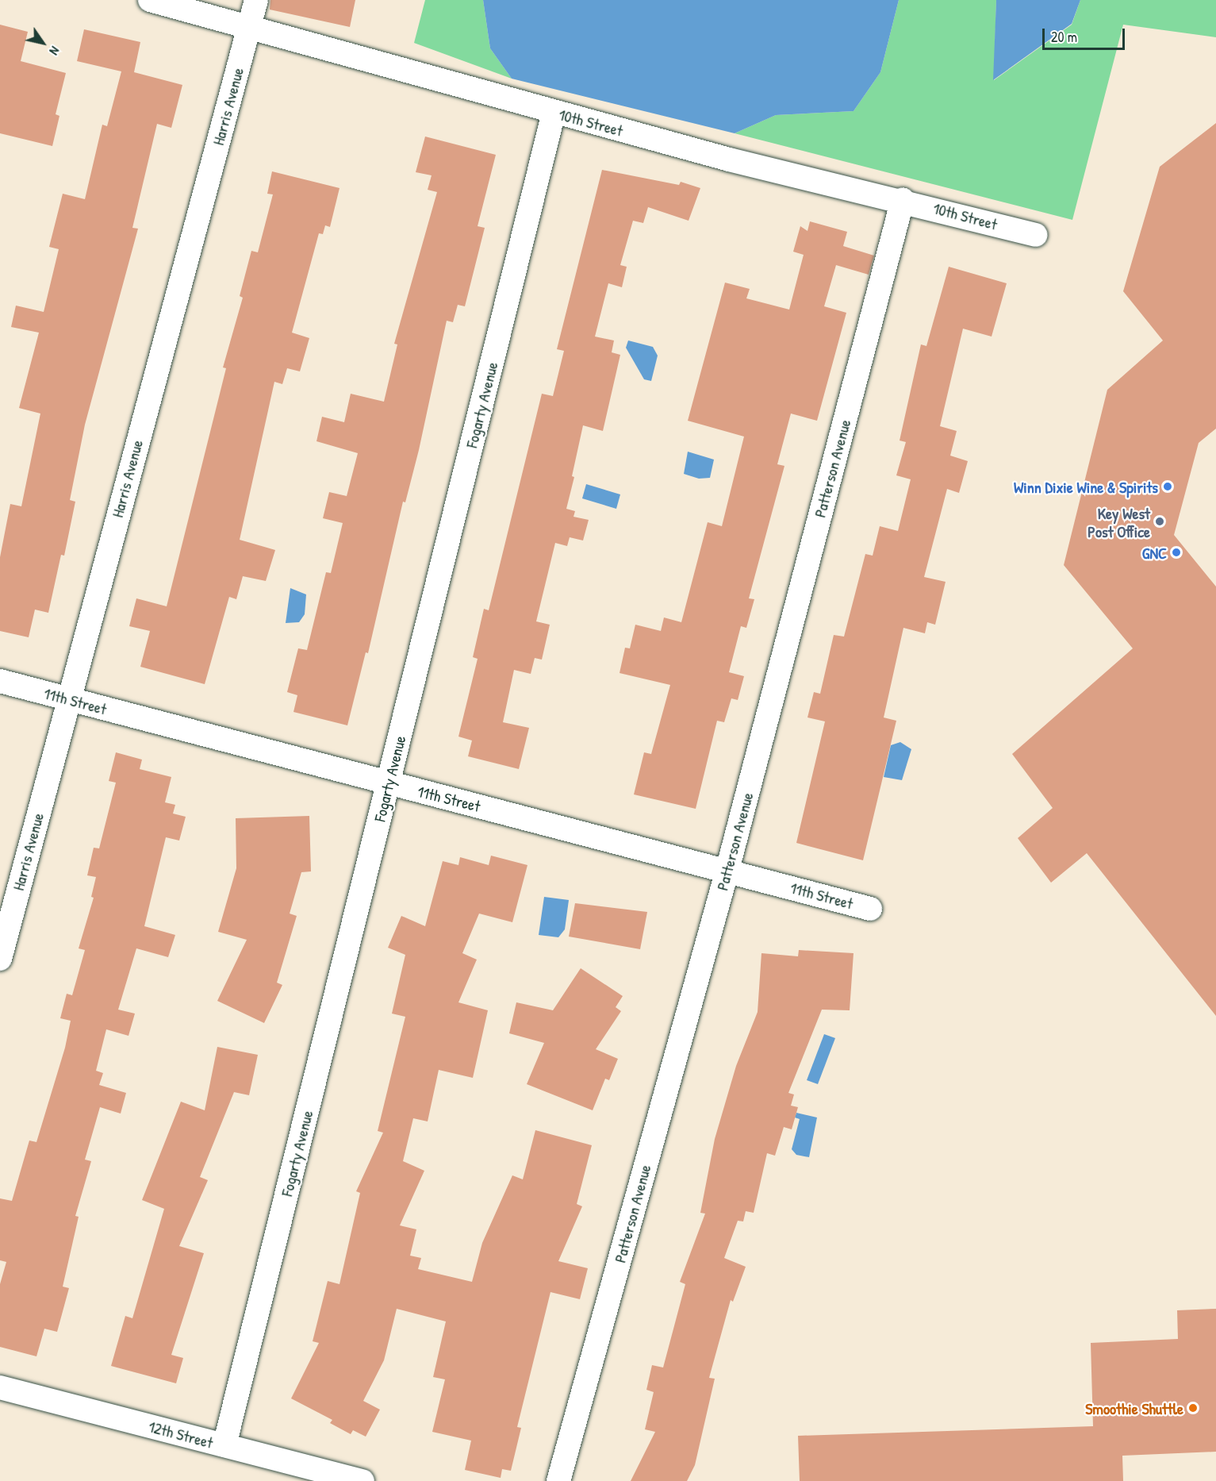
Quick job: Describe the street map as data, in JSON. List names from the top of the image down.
{
  "streets": {
    "street": [
      "Harris Avenue",
      "10th Street",
      "Fogarty Avenue",
      "Patterson Avenue",
      "11th Street",
      "12th Street"
    ]
  },
  "crossings": [
    ["Harris Avenue", "10th Street"],
    ["Harris Avenue", "11th Street"],
    ["10th Street", "Fogarty Avenue"],
    ["10th Street", "Patterson Avenue"],
    ["Fogarty Avenue", "11th Street"],
    ["Fogarty Avenue", "12th Street"],
    ["Patterson Avenue", "11th Street"]
  ],
  "places": [
    "Winn Dixie Wine & Spirits",
    "Key West Post Office",
    "GNC",
    "Smoothie Shuttle"
  ],
  "scale_bar": "20 m",
  "north": "bottom right"
}
